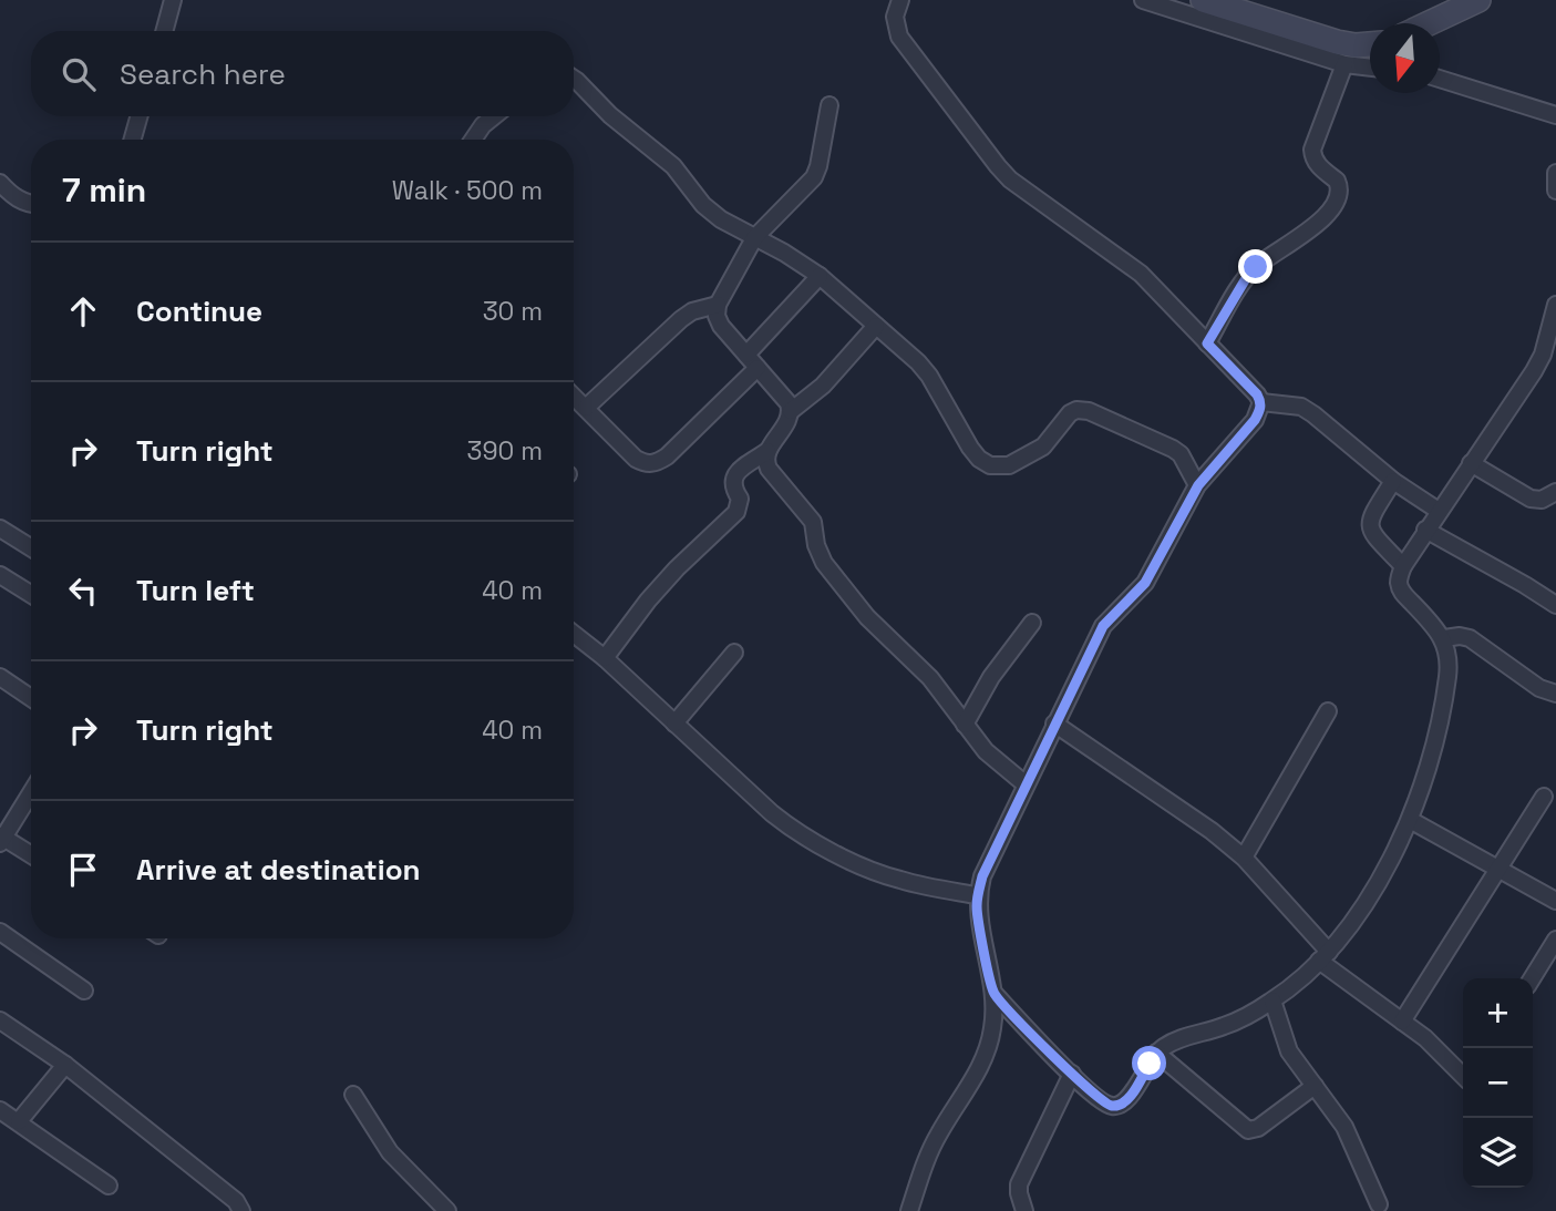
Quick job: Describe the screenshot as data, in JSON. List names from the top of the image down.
{
  "north": "bottom",
  "page": {
    "search": "Search here",
    "heading": ["7 min", "Walk · 500 m"],
    "list": [
      ["Continue", "30 m"],
      ["Turn right", "390 m"],
      ["Turn left", "40 m"],
      ["Turn right", "40 m"],
      "Arrive at destination"
    ],
    "map_buttons": ["+", "−"]
  }
}
